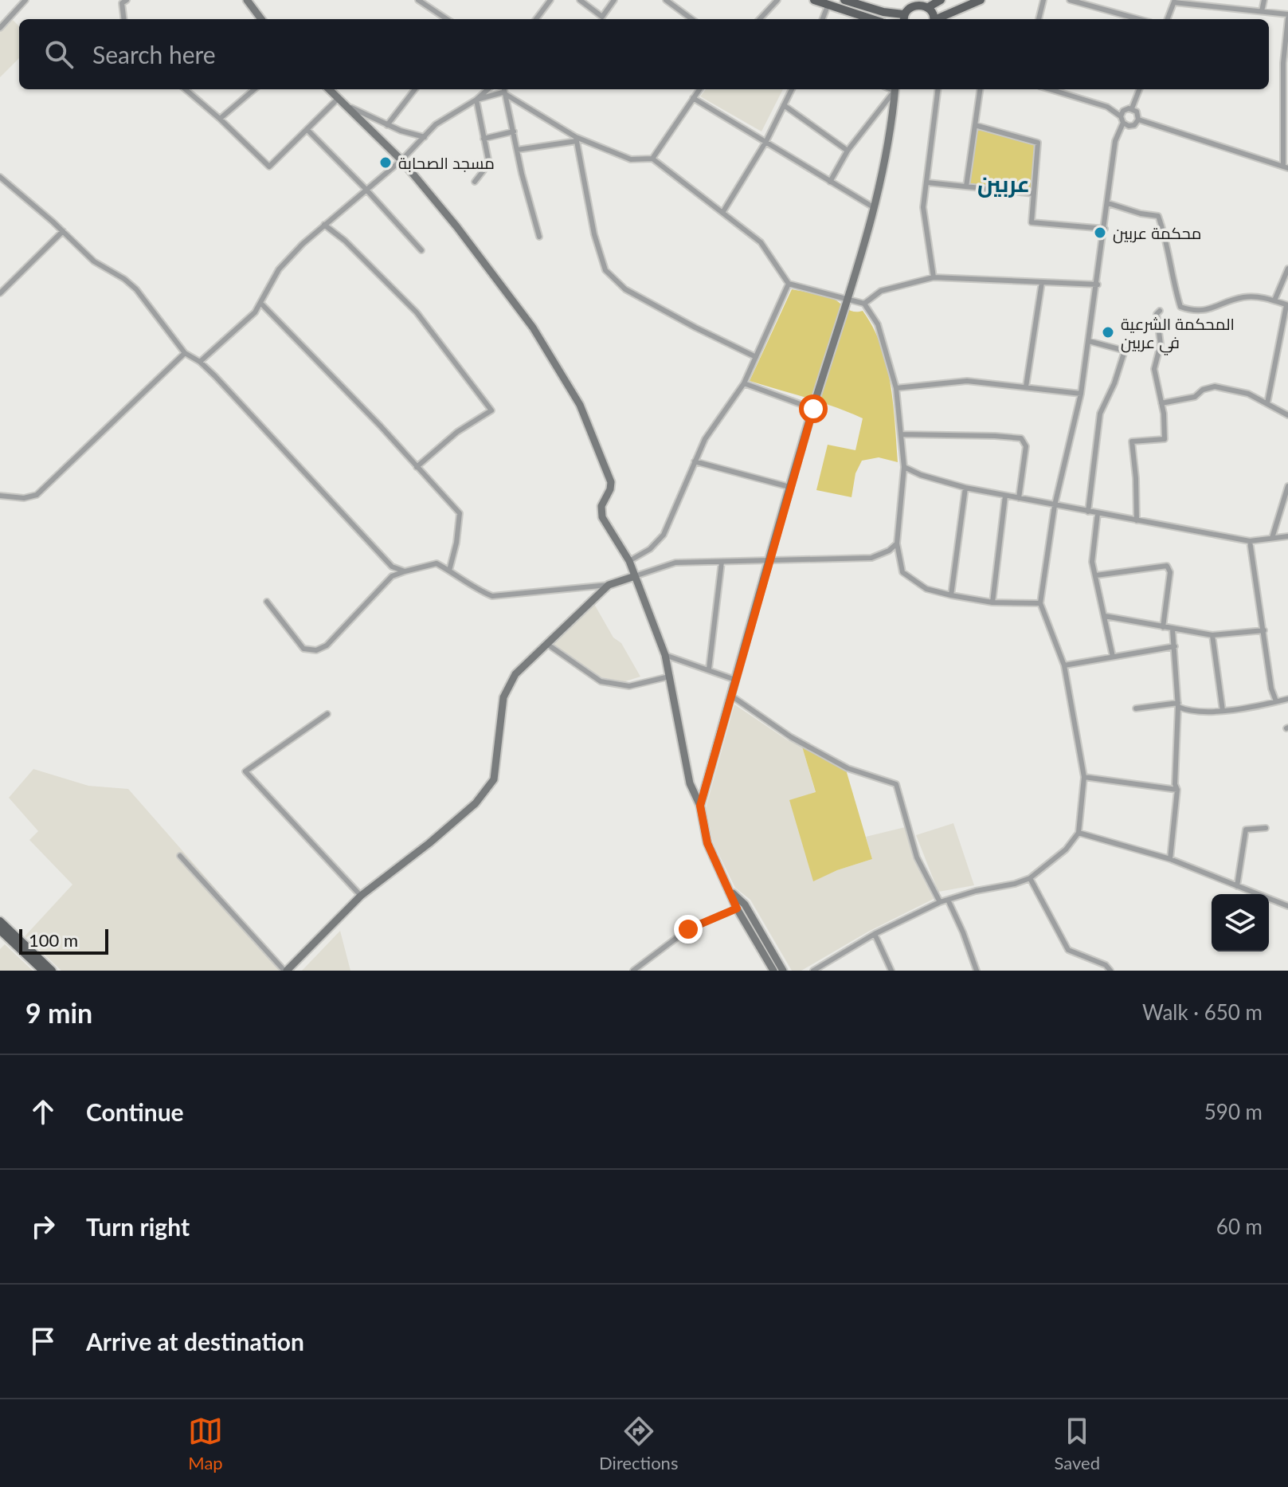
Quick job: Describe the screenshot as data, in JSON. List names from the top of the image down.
{
  "districts": ["عربين"],
  "places": ["مسجد الصحابة", "محكمة عربين", "المحكمة الشرعية في عربين"],
  "scale_bar": "100 m",
  "page": {
    "search": "Search here",
    "scale": "100 m",
    "heading": ["9 min", "Walk · 650 m"],
    "list": [
      ["Continue", "590 m"],
      ["Turn right", "60 m"],
      "Arrive at destination"
    ],
    "nav": ["Map", "Directions", "Saved"]
  }
}
